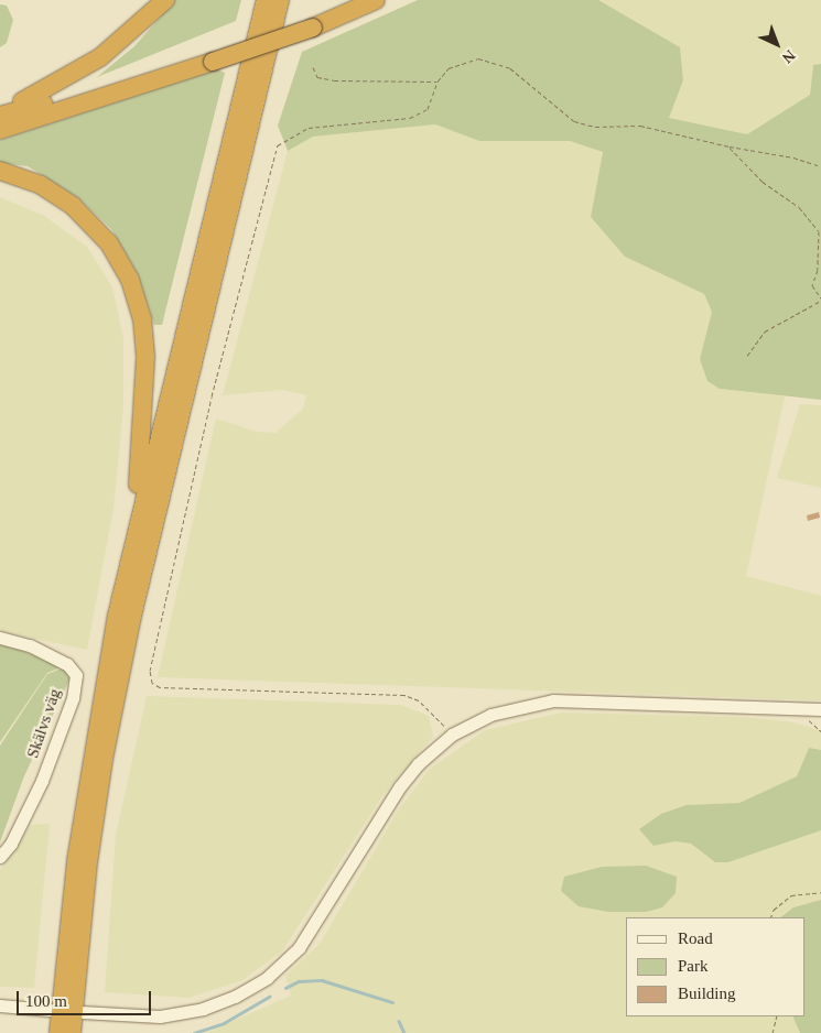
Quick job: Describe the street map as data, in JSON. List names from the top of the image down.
{
  "streets": {
    "street": ["Skälvs väg"]
  },
  "legend": ["Road", "Park", "Building"],
  "scale_bar": "100 m",
  "north": "bottom right"
}
